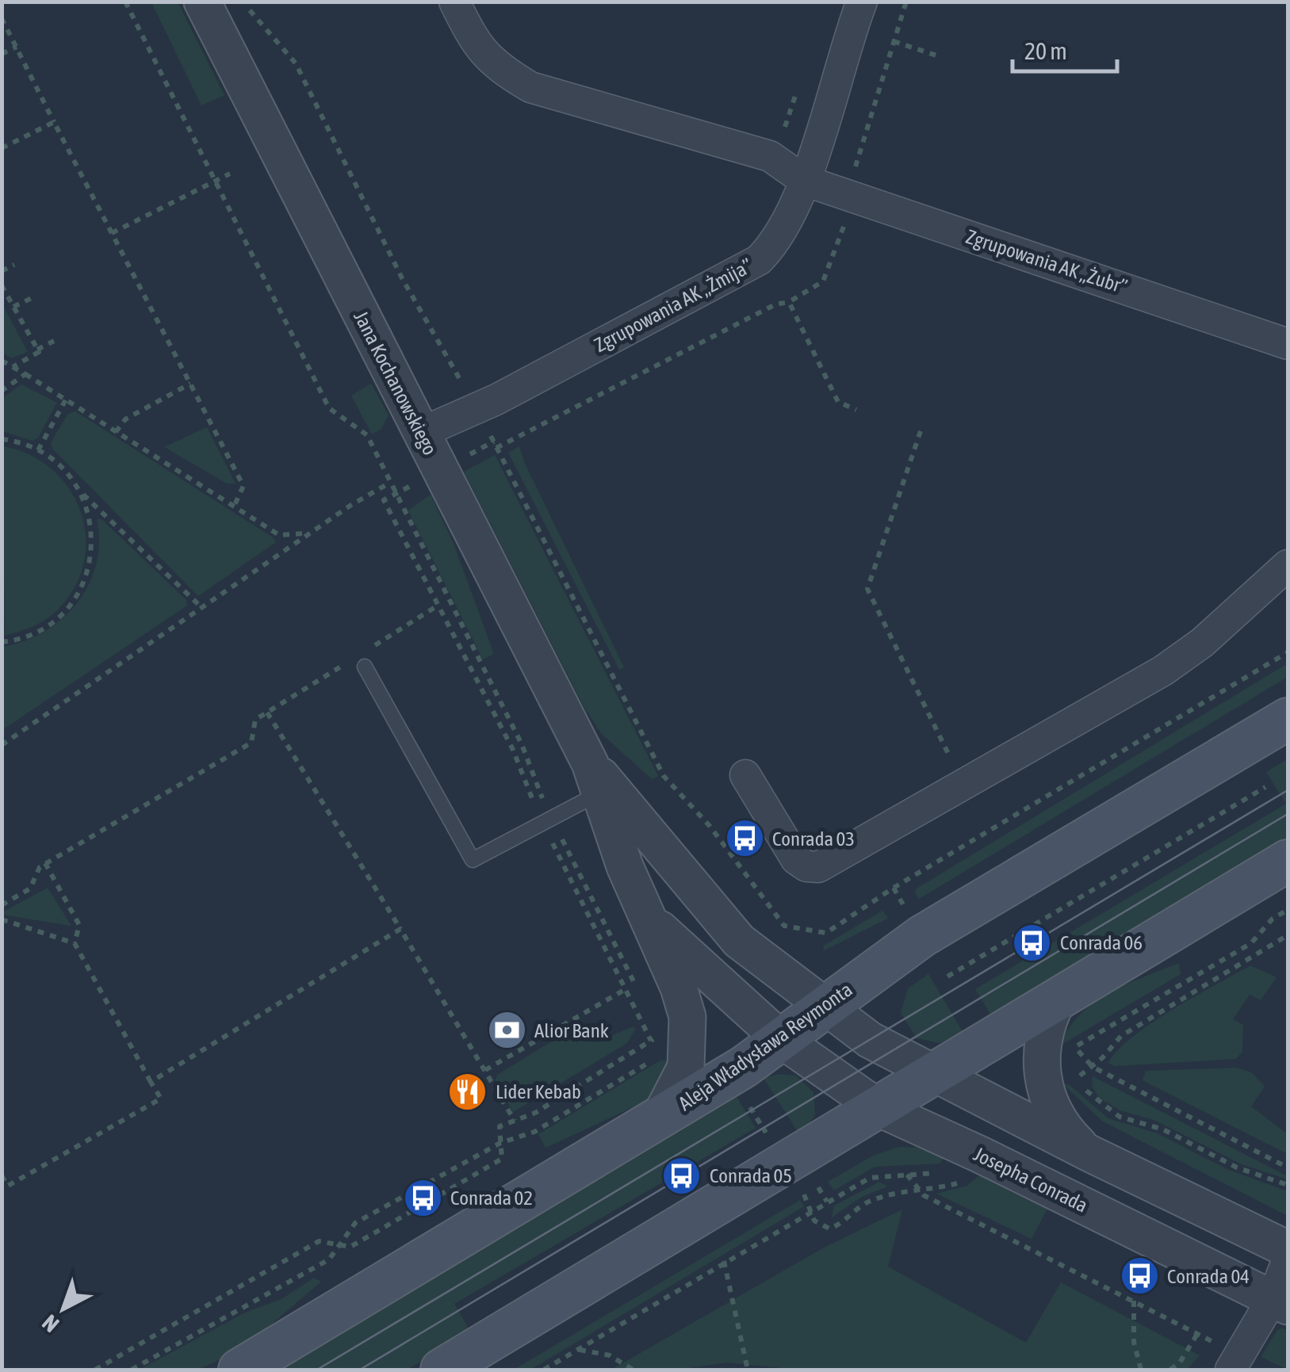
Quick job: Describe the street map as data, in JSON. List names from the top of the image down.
{
  "streets": {
    "main road": ["Aleja Władysława Reymonta"],
    "street": [
      "Zgrupowania AK „Żubr”",
      "Zgrupowania AK „Żmija”",
      "Jana Kochanowskiego",
      "Josepha Conrada"
    ]
  },
  "crossings": [
    ["Zgrupowania AK „Żubr”", "Zgrupowania AK „Żmija”"],
    ["Zgrupowania AK „Żmija”", "Jana Kochanowskiego"],
    ["Jana Kochanowskiego", "Aleja Władysława Reymonta"],
    ["Jana Kochanowskiego", "Josepha Conrada"],
    ["Aleja Władysława Reymonta", "Josepha Conrada"]
  ],
  "places": {
    "bus stop": [
      "Conrada 03",
      "Conrada 06",
      "Conrada 05",
      "Conrada 02",
      "Conrada 04"
    ],
    "bank": ["Alior Bank"],
    "restaurant": ["Lider Kebab"]
  },
  "scale_bar": "20 m",
  "north": "bottom left"
}
